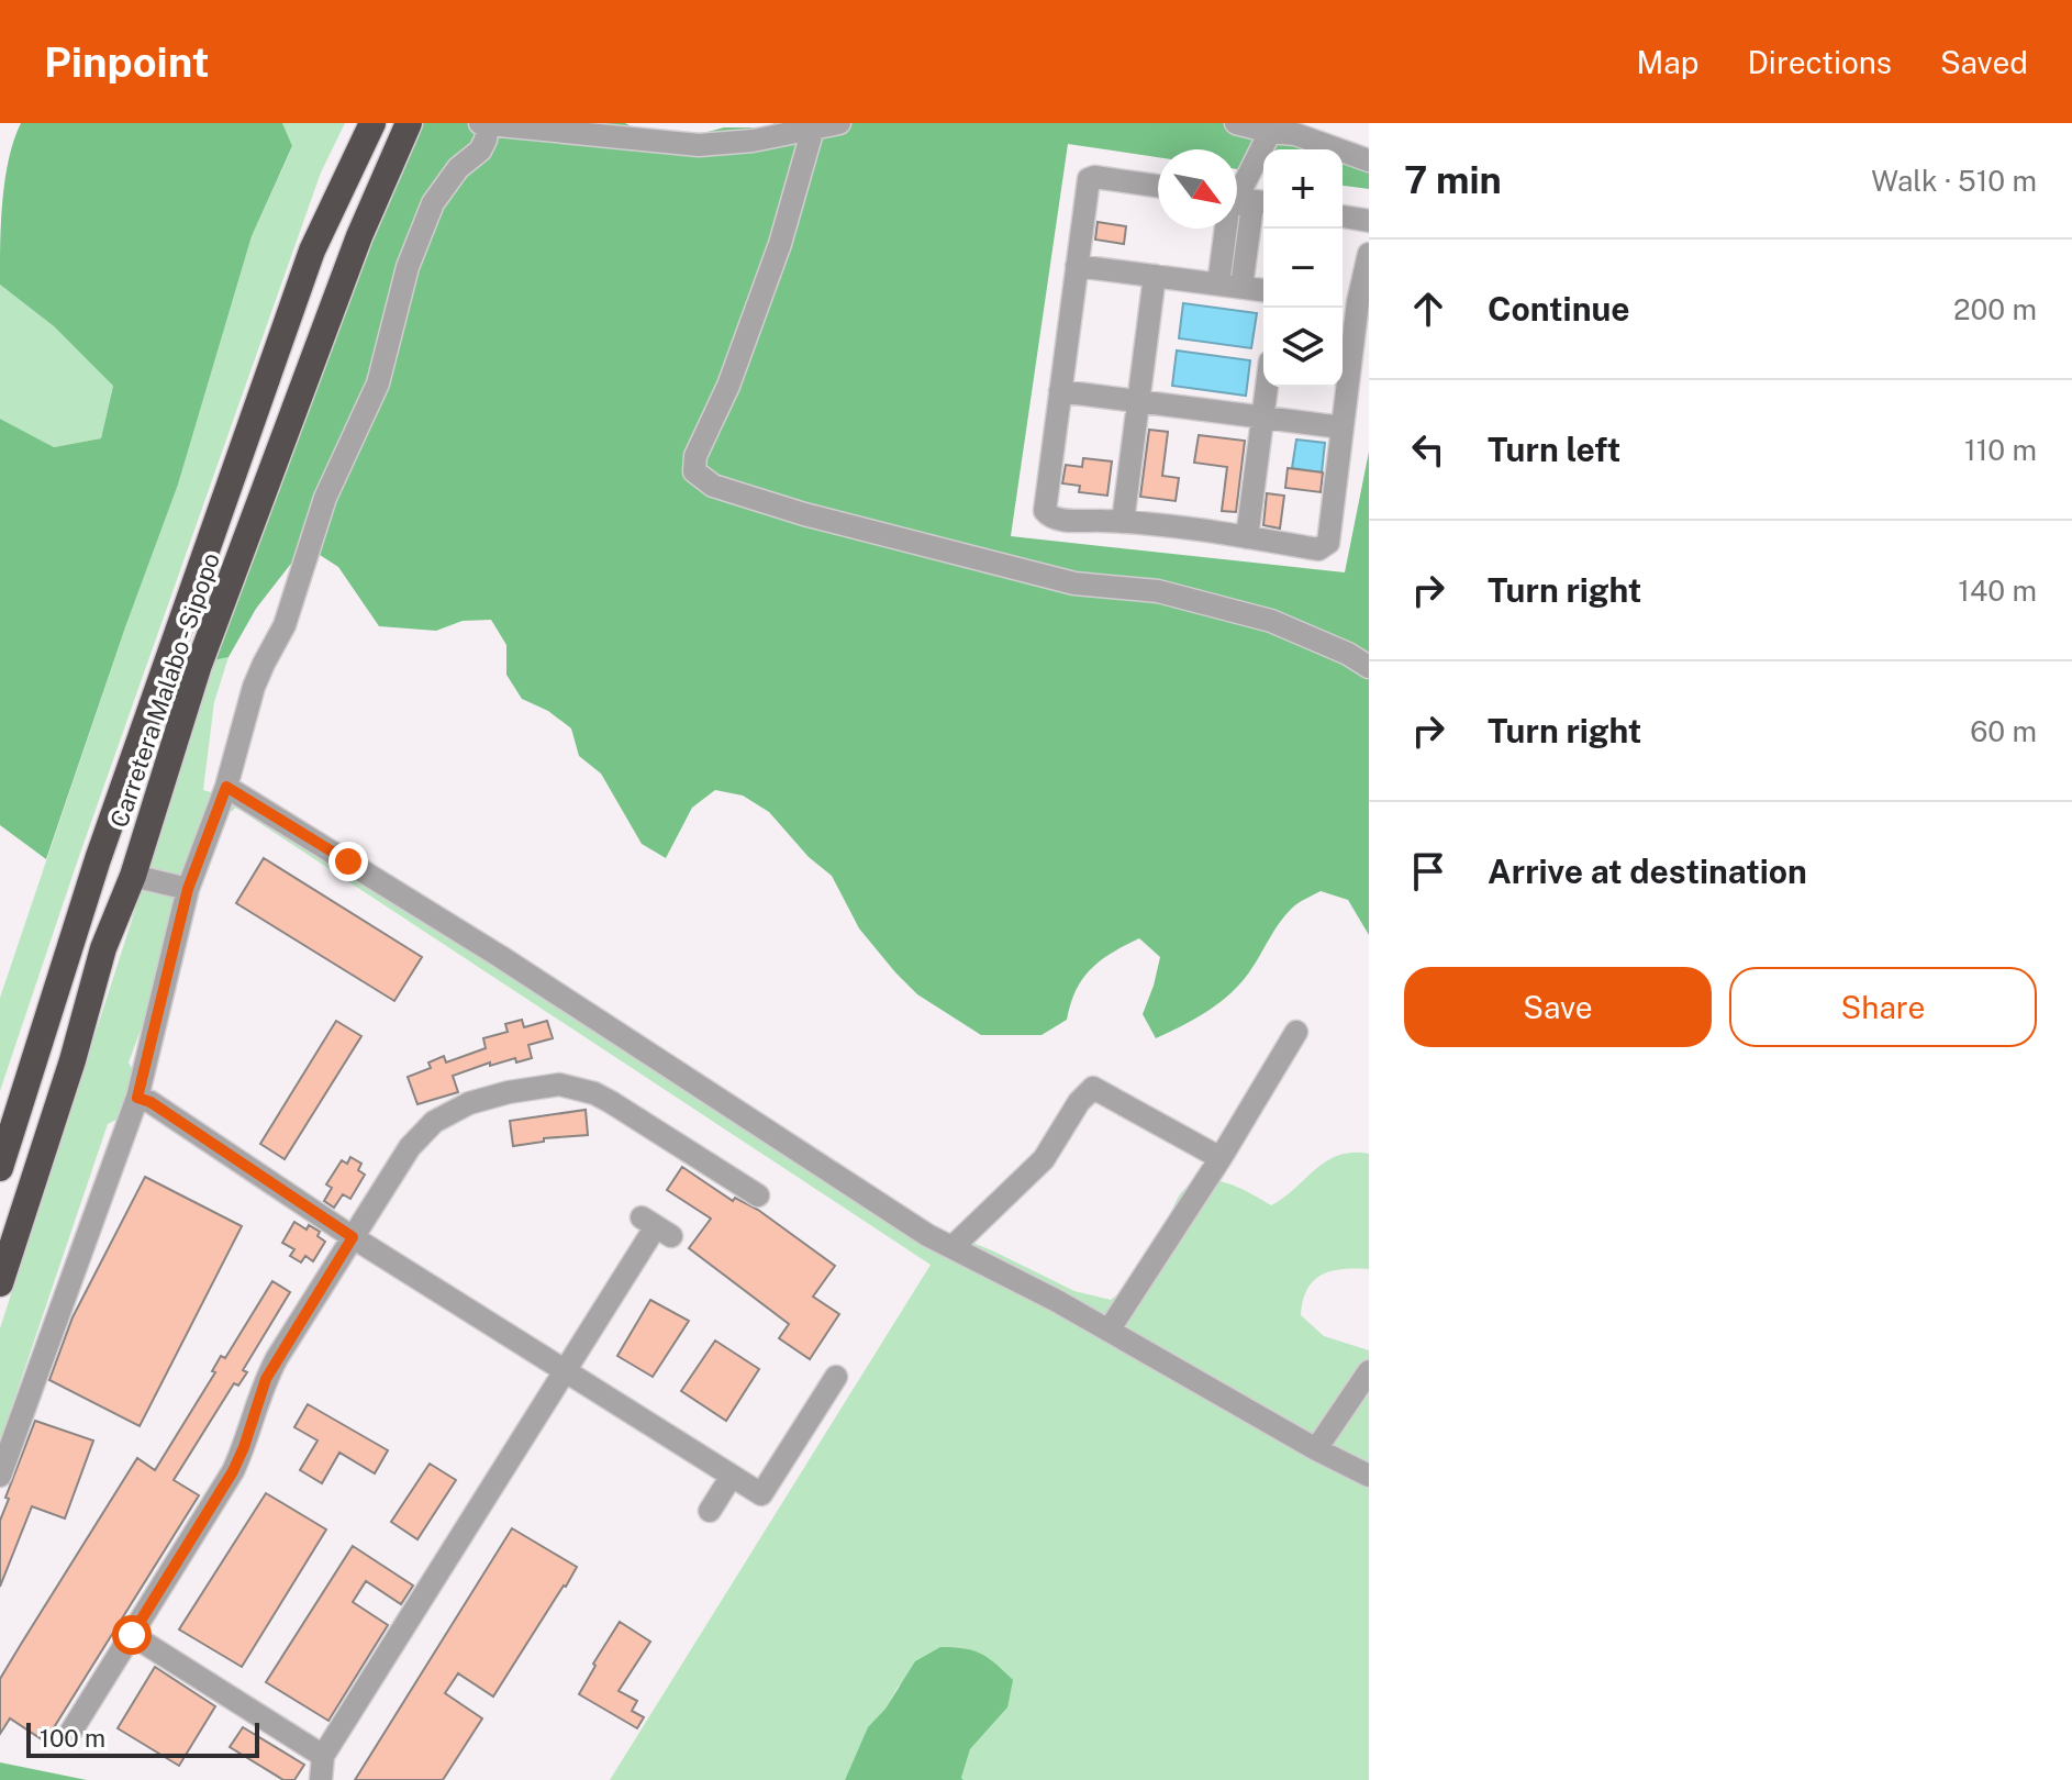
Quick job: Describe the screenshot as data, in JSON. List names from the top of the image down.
{
  "streets": {
    "highway": ["Carretera Malabo - Sipopo"]
  },
  "scale_bar": "100 m",
  "north": "bottom right",
  "page": {
    "header": "Pinpoint",
    "nav": ["Map", "Directions", "Saved"],
    "heading": ["7 min", "Walk · 510 m"],
    "map_buttons": ["+", "−"],
    "list": [
      ["Continue", "200 m"],
      ["Turn left", "110 m"],
      ["Turn right", "140 m"],
      ["Turn right", "60 m"],
      "Arrive at destination"
    ],
    "buttons": ["Save", "Share"],
    "scale": "100 m"
  }
}
